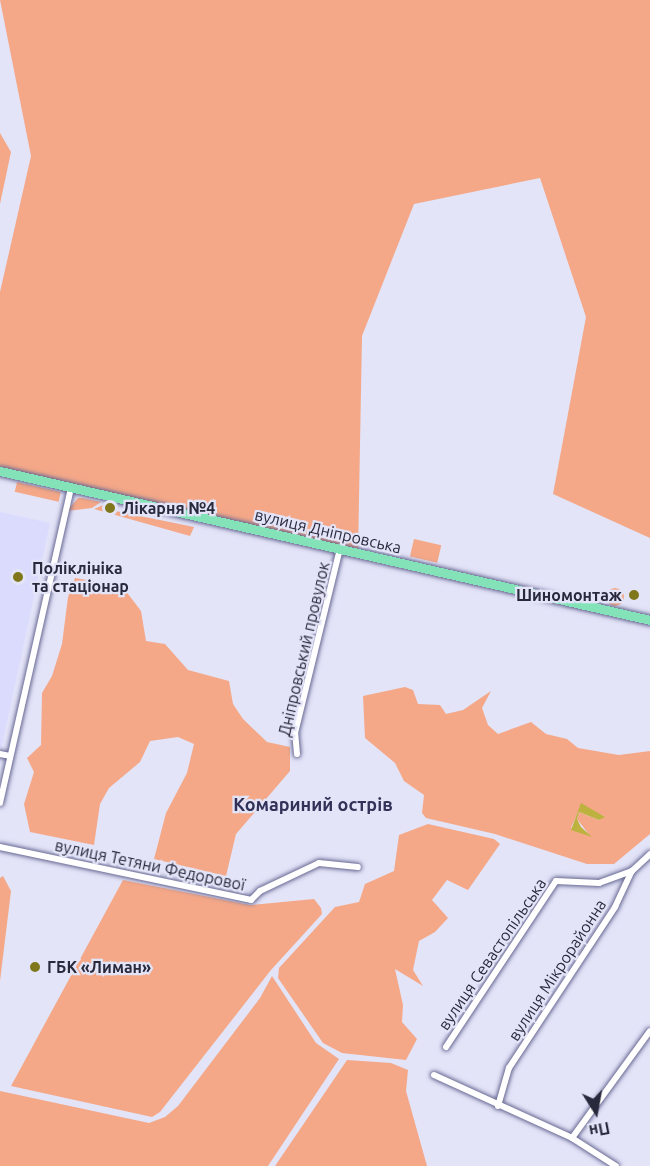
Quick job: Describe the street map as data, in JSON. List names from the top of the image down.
{
  "streets": {
    "highway": ["вулиця Дніпровська"],
    "street": [
      "Дніпровський провулок",
      "вулиця Тетяни Федорової",
      "вулиця Севастопільська",
      "вулиця Мікрорайонна"
    ]
  },
  "crossings": [
    ["вулиця Дніпровська", "Дніпровський провулок"],
    ["вулиця Севастопільська", "вулиця Мікрорайонна"]
  ],
  "districts": ["Комариний острів"],
  "places": [
    "Лікарня №4",
    "Поліклініка та стаціонар",
    "Шиномонтаж",
    "ГБК «Лиман»"
  ],
  "north": "bottom"
}
